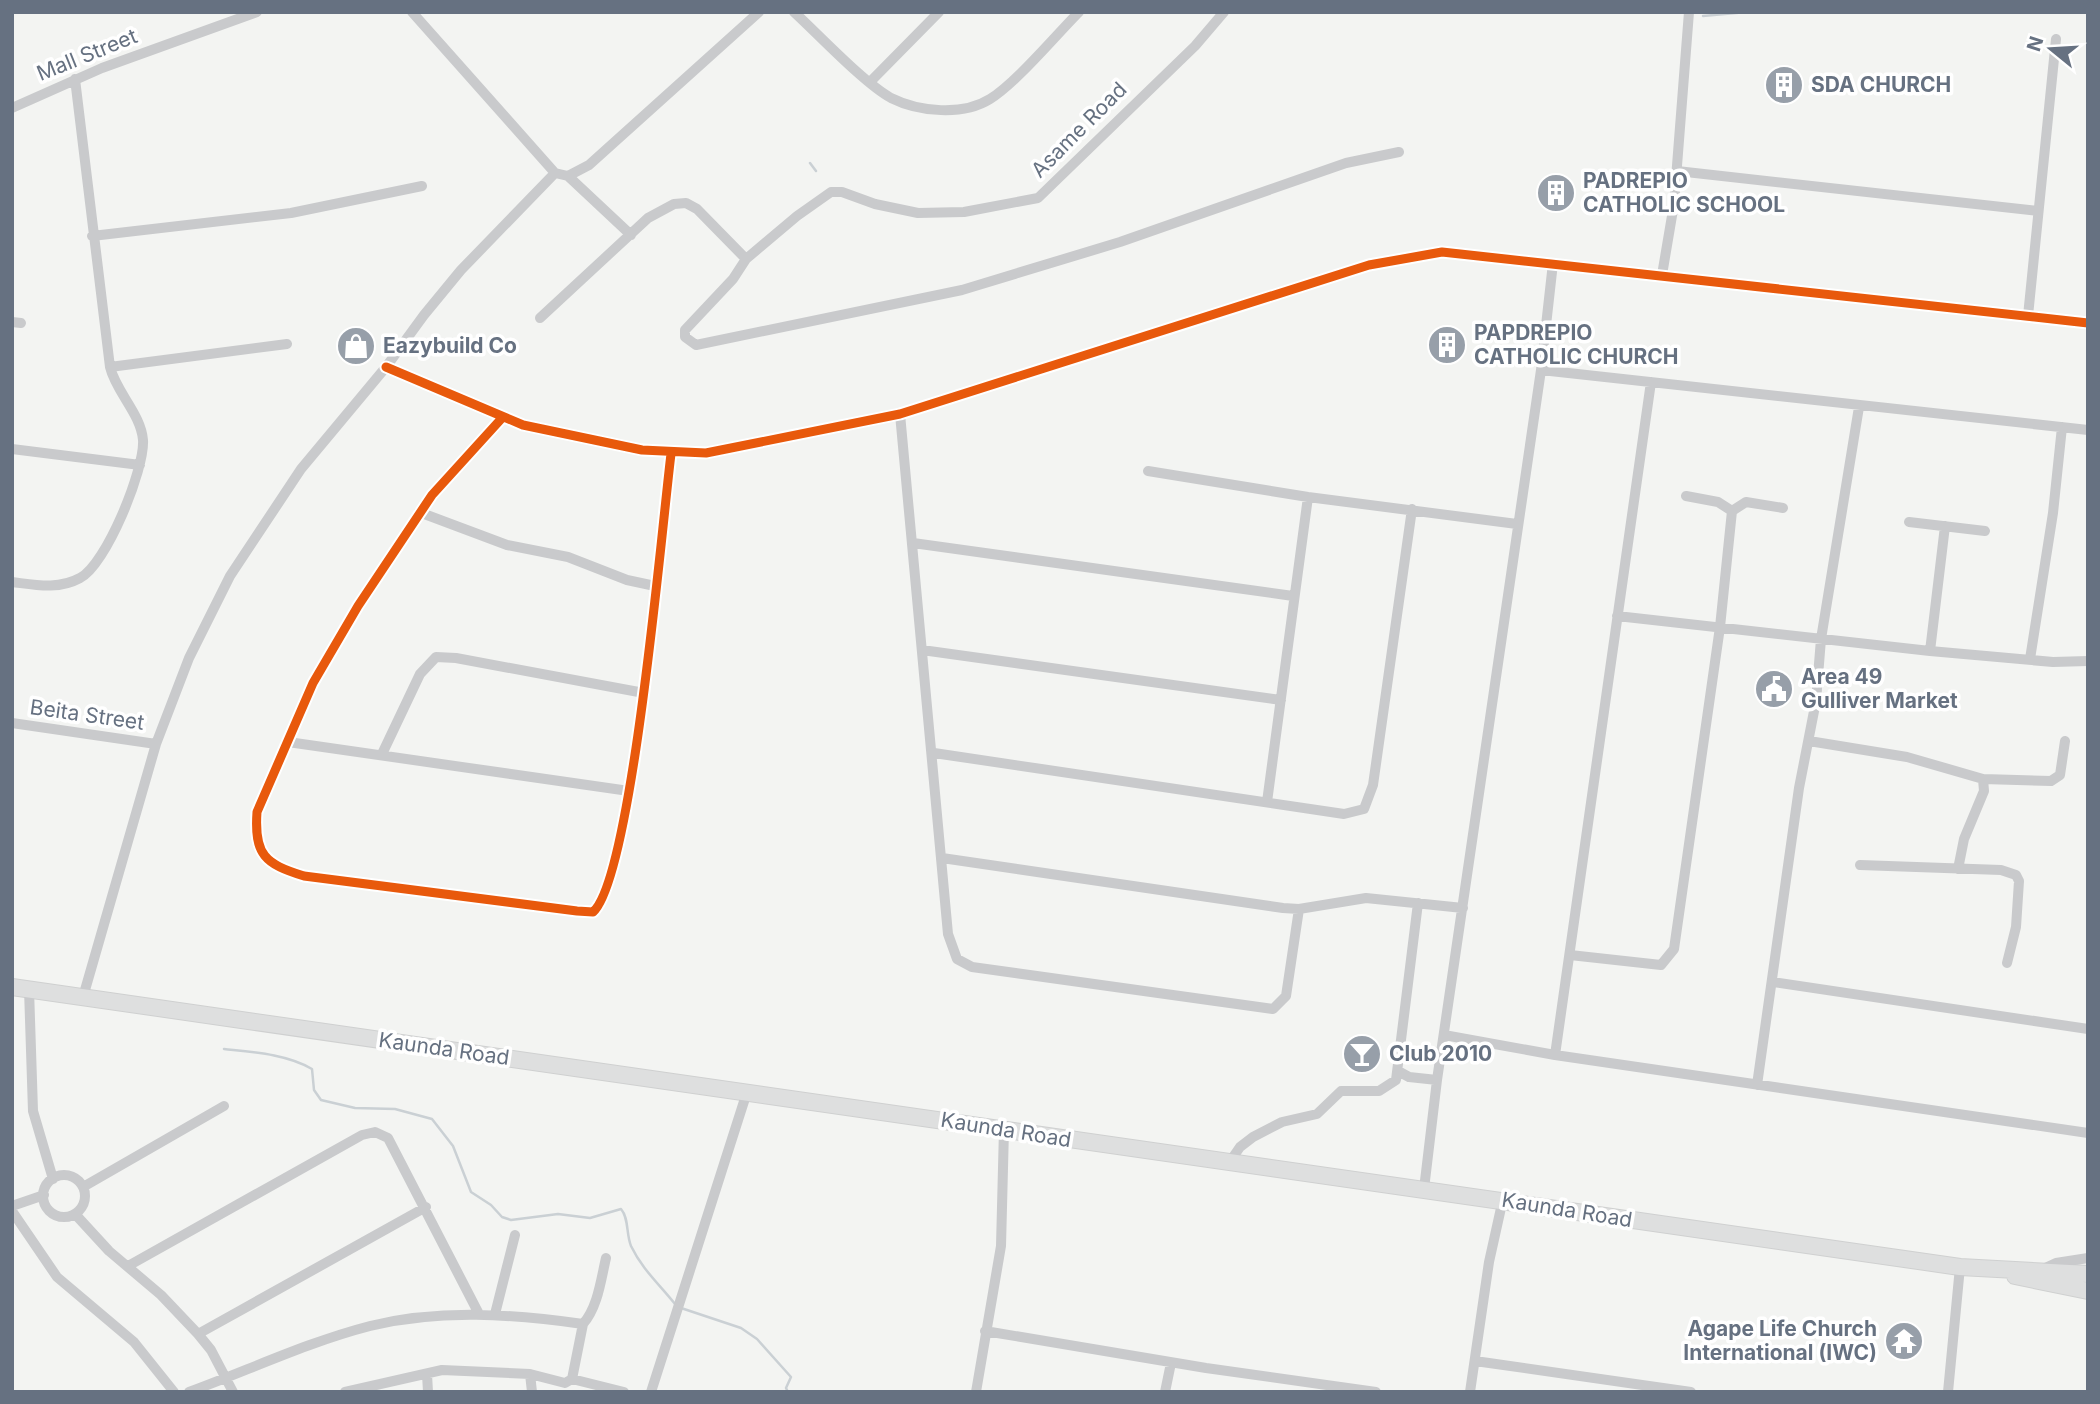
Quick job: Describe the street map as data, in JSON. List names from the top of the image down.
{
  "streets": {
    "main road": ["Kaunda Road"],
    "street": ["Mall Street", "Asame Road", "Beita Street"]
  },
  "places": {
    "building": ["SDA CHURCH", "PADREPIO CATHOLIC SCHOOL", "PAPDREPIO CATHOLIC CHURCH"],
    "shop": ["Eazybuild Co"],
    "public building": ["Area 49 Gulliver Market"],
    "bar": ["Club 2010"],
    "temple": ["Agape Life Church International (IWC)"]
  },
  "north": "left"
}
